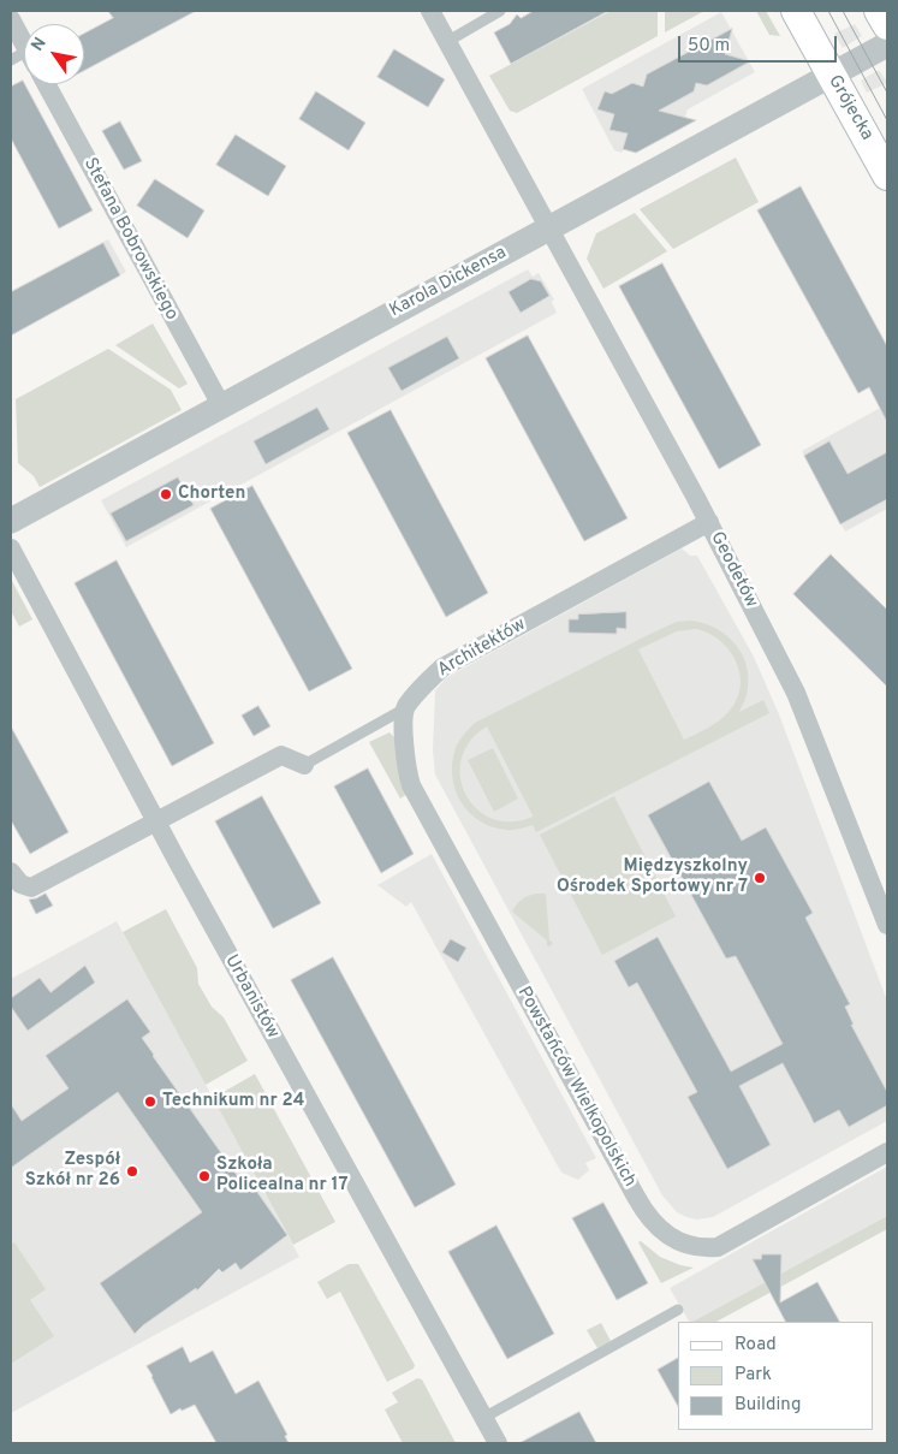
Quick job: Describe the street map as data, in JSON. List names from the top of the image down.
{
  "streets": {
    "main road": ["Grójecka"],
    "street": [
      "Stefana Bobrowskiego",
      "Karola Dickensa",
      "Geodetów",
      "Architektów",
      "Urbanistów",
      "Powstańców Wielkopolskich"
    ]
  },
  "crossings": [
    ["Grójecka", "Karola Dickensa"],
    ["Stefana Bobrowskiego", "Karola Dickensa"],
    ["Karola Dickensa", "Geodetów"],
    ["Geodetów", "Architektów"],
    ["Architektów", "Urbanistów"],
    ["Architektów", "Powstańców Wielkopolskich"]
  ],
  "places": [
    "Chorten",
    "Międzyszkolny Ośrodek Sportowy nr 7",
    "Technikum nr 24",
    "Zespół Szkół nr 26",
    "Szkoła Policealna nr 17"
  ],
  "legend": ["Road", "Park", "Building"],
  "scale_bar": "50 m",
  "north": "top left"
}
